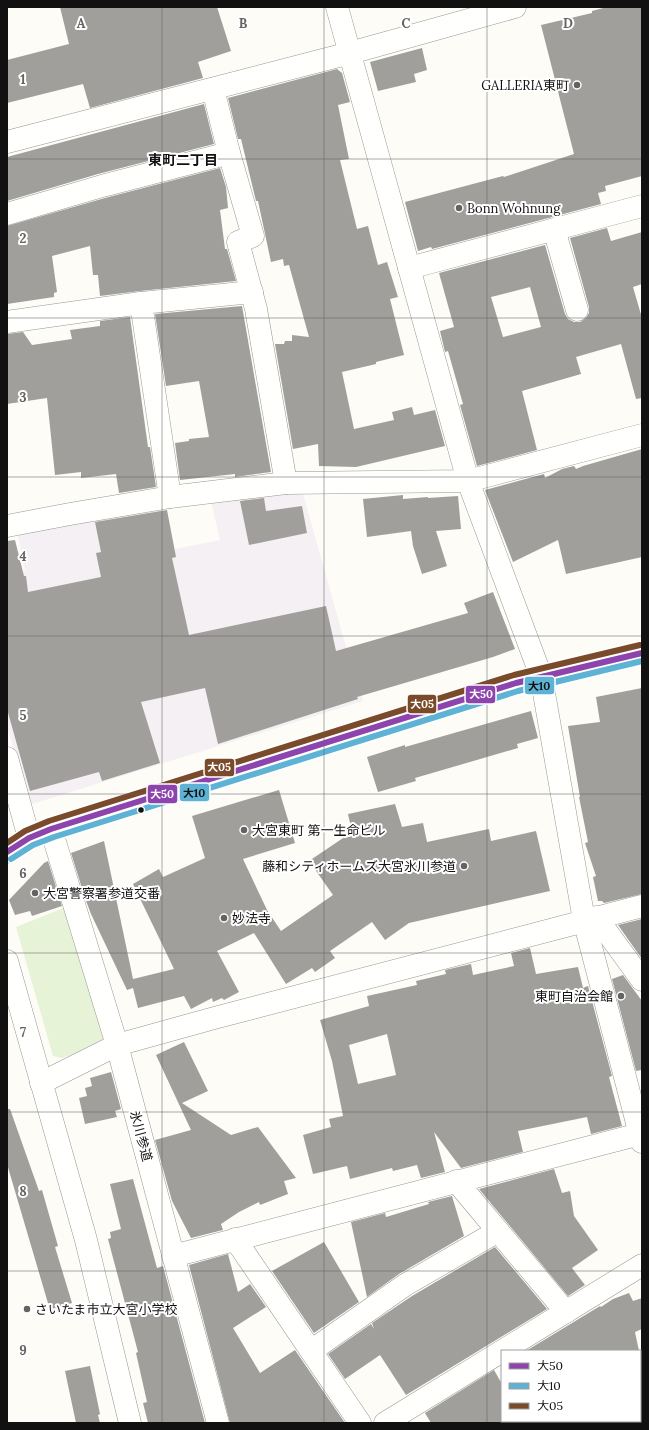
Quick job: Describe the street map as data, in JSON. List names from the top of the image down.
{
  "streets": {
    "street": ["氷川参道"]
  },
  "districts": ["東町二丁目"],
  "places": [
    "GALLERIA東町",
    "Bonn Wohnung",
    "大宮東町 第一生命ビル",
    "藤和シティホームズ大宮氷川参道",
    "大宮警察署参道交番",
    "妙法寺",
    "東町自治会館",
    "さいたま市立大宮小学校"
  ],
  "lines": ["transit line 大05", "transit line 大50", "transit line 大10"],
  "legend": ["大50", "大10", "大05"],
  "grid": {
    "columns": [
      "A",
      "B",
      "C",
      "D"
    ],
    "rows": [
      "1",
      "2",
      "3",
      "4",
      "5",
      "6",
      "7",
      "8",
      "9"
    ]
  }
}
